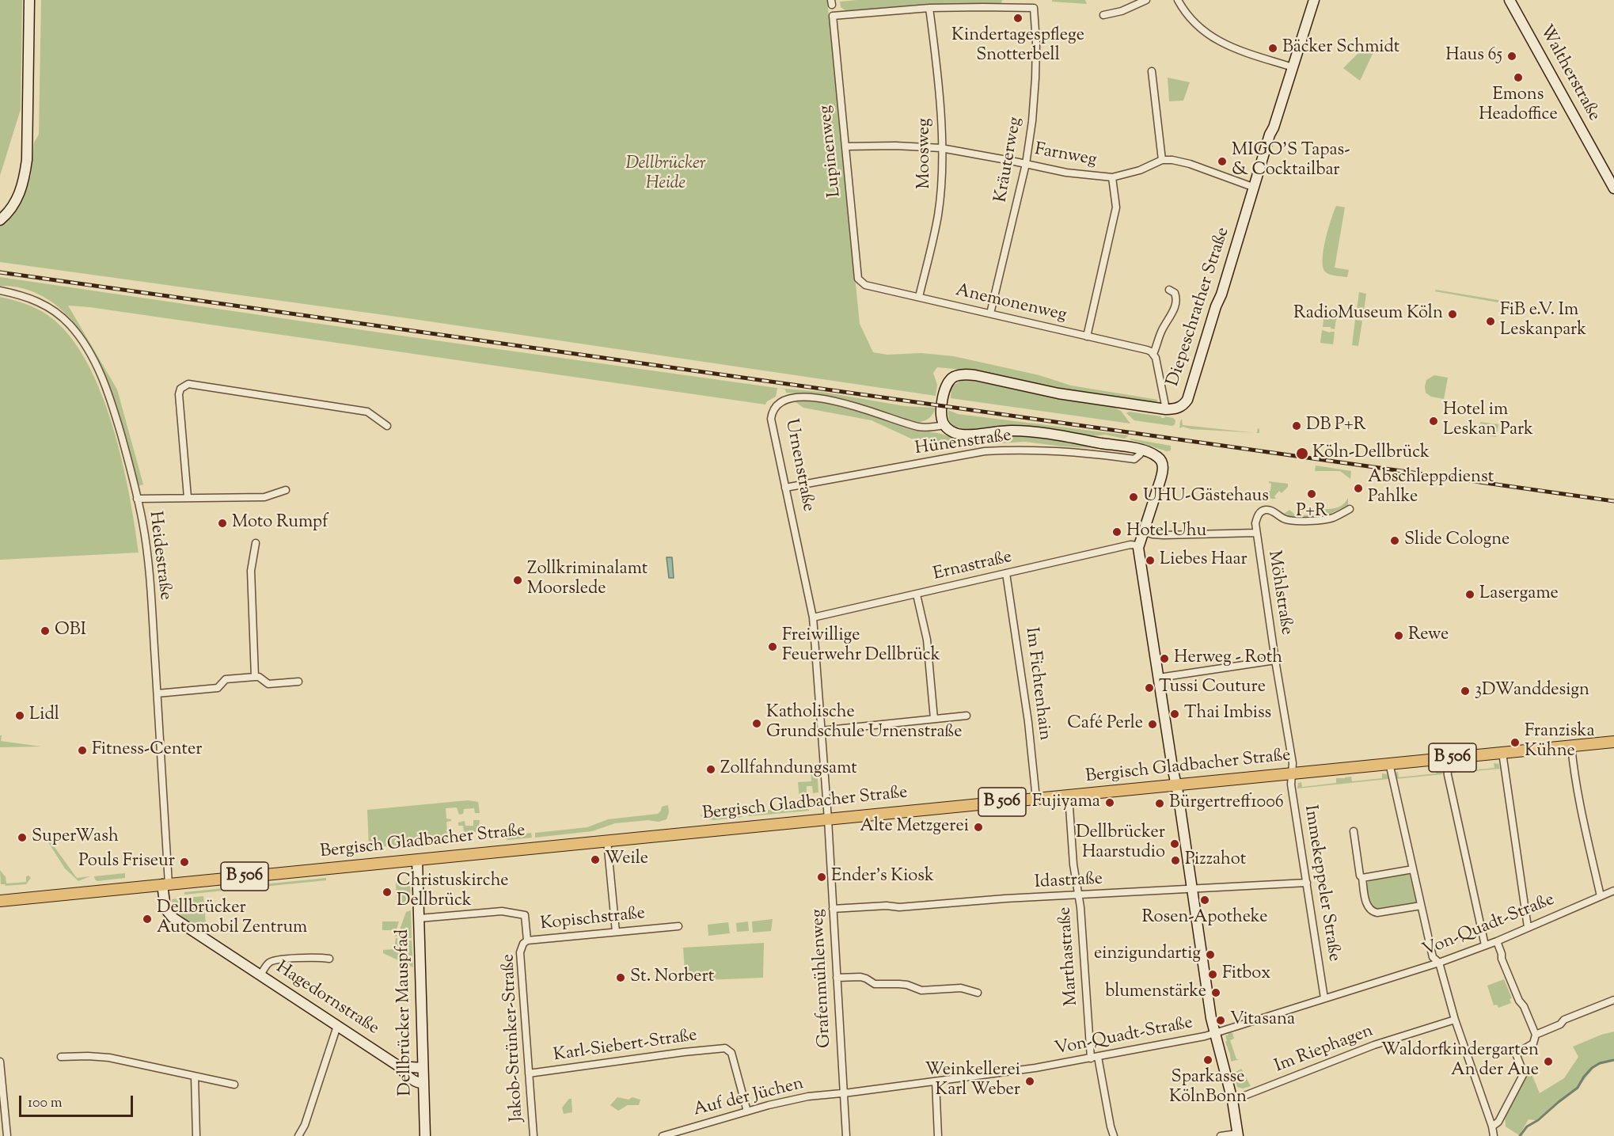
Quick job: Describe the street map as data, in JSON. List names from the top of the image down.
{
  "streets": {
    "main road": ["B 506", "Bergisch Gladbacher Straße"],
    "street": [
      "Waltherstraße",
      "Lupinenweg",
      "Moosweg",
      "Farnweg",
      "Kräuterweg",
      "Anemonenweg",
      "Diepeschrather Straße",
      "Hünenstraße",
      "Urnenstraße",
      "Heidestraße",
      "Ernastraße",
      "Möhlstraße",
      "Im Fichtenhain",
      "Idastraße",
      "Immekeppeler Straße",
      "Kopischstraße",
      "Von-Quadt-Straße",
      "Marthastraße",
      "Grafenmühlenweg",
      "Hagedornstraße",
      "Dellbrücker Mauspfad",
      "Jakob-Strünker-Straße",
      "Karl-Siebert-Straße",
      "Im Riephagen",
      "Auf der Jüchen"
    ]
  },
  "crossings": [
    ["Lupinenweg", "Moosweg"],
    ["Lupinenweg", "Farnweg"],
    ["Lupinenweg", "Kräuterweg"],
    ["Lupinenweg", "Anemonenweg"],
    ["Moosweg", "Farnweg"],
    ["Moosweg", "Kräuterweg"],
    ["Moosweg", "Anemonenweg"],
    ["Farnweg", "Kräuterweg"],
    ["Kräuterweg", "Anemonenweg"],
    ["Diepeschrather Straße", "Urnenstraße"],
    ["Hünenstraße", "Urnenstraße"],
    ["Urnenstraße", "Ernastraße"],
    ["Urnenstraße", "Bergisch Gladbacher Straße"],
    ["Urnenstraße", "Grafenmühlenweg"],
    ["Heidestraße", "Bergisch Gladbacher Straße"],
    ["Heidestraße", "Hagedornstraße"],
    ["Ernastraße", "Im Fichtenhain"],
    ["Möhlstraße", "Bergisch Gladbacher Straße"],
    ["Möhlstraße", "Immekeppeler Straße"],
    ["Im Fichtenhain", "Bergisch Gladbacher Straße"],
    ["Bergisch Gladbacher Straße", "Immekeppeler Straße"],
    ["Bergisch Gladbacher Straße", "Marthastraße"],
    ["Bergisch Gladbacher Straße", "Grafenmühlenweg"],
    ["Bergisch Gladbacher Straße", "Hagedornstraße"],
    ["Bergisch Gladbacher Straße", "Dellbrücker Mauspfad"],
    ["Idastraße", "Immekeppeler Straße"],
    ["Idastraße", "Marthastraße"],
    ["Idastraße", "Grafenmühlenweg"],
    ["Immekeppeler Straße", "Von-Quadt-Straße"],
    ["Kopischstraße", "Dellbrücker Mauspfad"],
    ["Kopischstraße", "Jakob-Strünker-Straße"],
    ["Von-Quadt-Straße", "Marthastraße"],
    ["Von-Quadt-Straße", "Grafenmühlenweg"],
    ["Von-Quadt-Straße", "Auf der Jüchen"],
    ["Grafenmühlenweg", "Auf der Jüchen"],
    ["Hagedornstraße", "Dellbrücker Mauspfad"],
    ["Jakob-Strünker-Straße", "Karl-Siebert-Straße"],
    ["Karl-Siebert-Straße", "Auf der Jüchen"]
  ],
  "parks": ["Dellbrücker Heide"],
  "places": [
    "Kindertagespflege Snotterbell",
    "Bäcker Schmidt",
    "Haus 65",
    "Emons Headoffice",
    "MIGO'S Tapas- & Cocktailbar",
    "RadioMuseum Köln",
    "FiB e.V. Im Leskanpark",
    "Hotel im Leskan Park",
    "DB P+R",
    "Köln-Dellbrück",
    "Abschleppdienst Pahlke",
    "P+R",
    "UHU-Gästehaus",
    "Moto Rumpf",
    "Hotel Uhu",
    "Slide Cologne",
    "Liebes Haar",
    "Zollkriminalamt Moorslede",
    "Lasergame",
    "OBI",
    "Rewe",
    "Freiwillige Feuerwehr Dellbrück",
    "Herweg - Roth",
    "Tussi Couture",
    "3DWanddesign",
    "Thai Imbiss",
    "Lidl",
    "Katholische Grundschule Urnenstraße",
    "Café Perle",
    "Franziska Kühne",
    "Fitness-Center",
    "Zollfahndungsamt",
    "Fujiyama",
    "Bürgertreff1006",
    "Alte Metzgerei",
    "SuperWash",
    "Dellbrücker Haarstudio",
    "Weile",
    "Pizzahot",
    "Pouls Friseur",
    "Ender's Kiosk",
    "Christuskirche Dellbrück",
    "Rosen-Apotheke",
    "Dellbrücker Automobil Zentrum",
    "einzigundartig",
    "Fitbox",
    "St. Norbert",
    "blumenstärke",
    "Vitasana",
    "Sparkasse KölnBonn",
    "Waldorfkindergarten An der Aue",
    "Weinkellerei Karl Weber"
  ],
  "scale_bar": "100 m"
}
